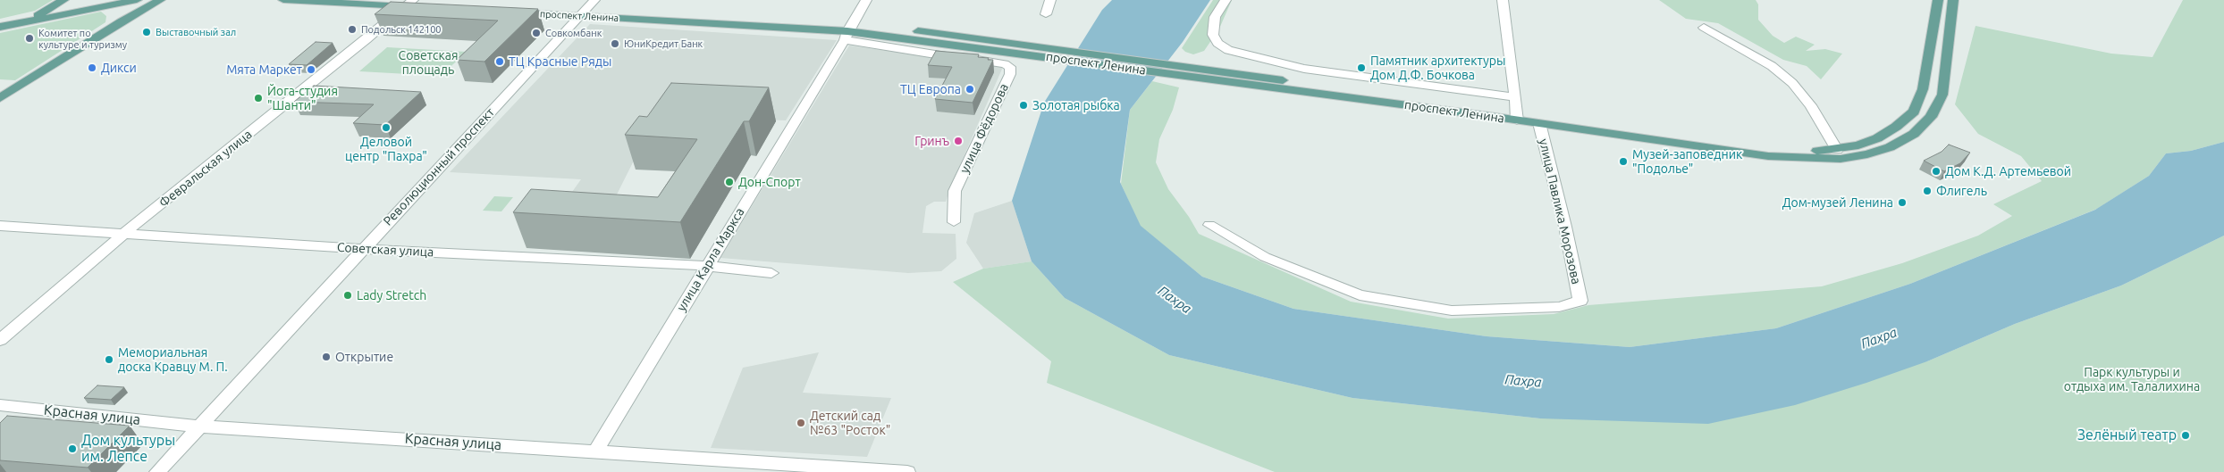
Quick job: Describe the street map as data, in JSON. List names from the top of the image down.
{
  "streets": {
    "main road": ["проспект Ленина"],
    "street": [
      "улица Фёдорова",
      "Революционный проспект",
      "Февральская улица",
      "улица Павлика Морозова",
      "Советская улица",
      "улица Карла Маркса",
      "Красная улица"
    ]
  },
  "crossings": [
    ["проспект Ленина", "улица Фёдорова"],
    ["проспект Ленина", "Революционный проспект"],
    ["проспект Ленина", "улица Павлика Морозова"],
    ["проспект Ленина", "улица Карла Маркса"],
    ["улица Фёдорова", "улица Карла Маркса"],
    ["Революционный проспект", "Советская улица"],
    ["Революционный проспект", "Красная улица"],
    ["Февральская улица", "Советская улица"],
    ["Советская улица", "улица Карла Маркса"],
    ["улица Карла Маркса", "Красная улица"]
  ],
  "water": ["Пахра"],
  "parks": ["Советская площадь", "Парк культуры и отдыха им. Талалихина"],
  "places": [
    "Подольск 142100",
    "Выставочный зал",
    "Совкомбанк",
    "Комитет по культуре и туризму",
    "ЮниКредит Банк",
    "ТЦ Красные Ряды",
    "Дикси",
    "Памятник архитектуры Дом Д.Ф. Бочкова",
    "Мята Маркет",
    "ТЦ Европа",
    "Йога-студия \"Шанти\"",
    "Золотая рыбка",
    "Деловой центр \"Пахра\"",
    "Гринъ",
    "Музей-заповедник \"Подолье\"",
    "Дом К.Д. Артемьевой",
    "Дон-Спорт",
    "Флигель",
    "Дом-музей Ленина",
    "Lady Stretch",
    "Открытие",
    "Мемориальная доска Кравцу М. П.",
    "Детский сад №63 \"Росток\"",
    "Зелёный театр",
    "Дом культуры им. Лепсе"
  ]
}
